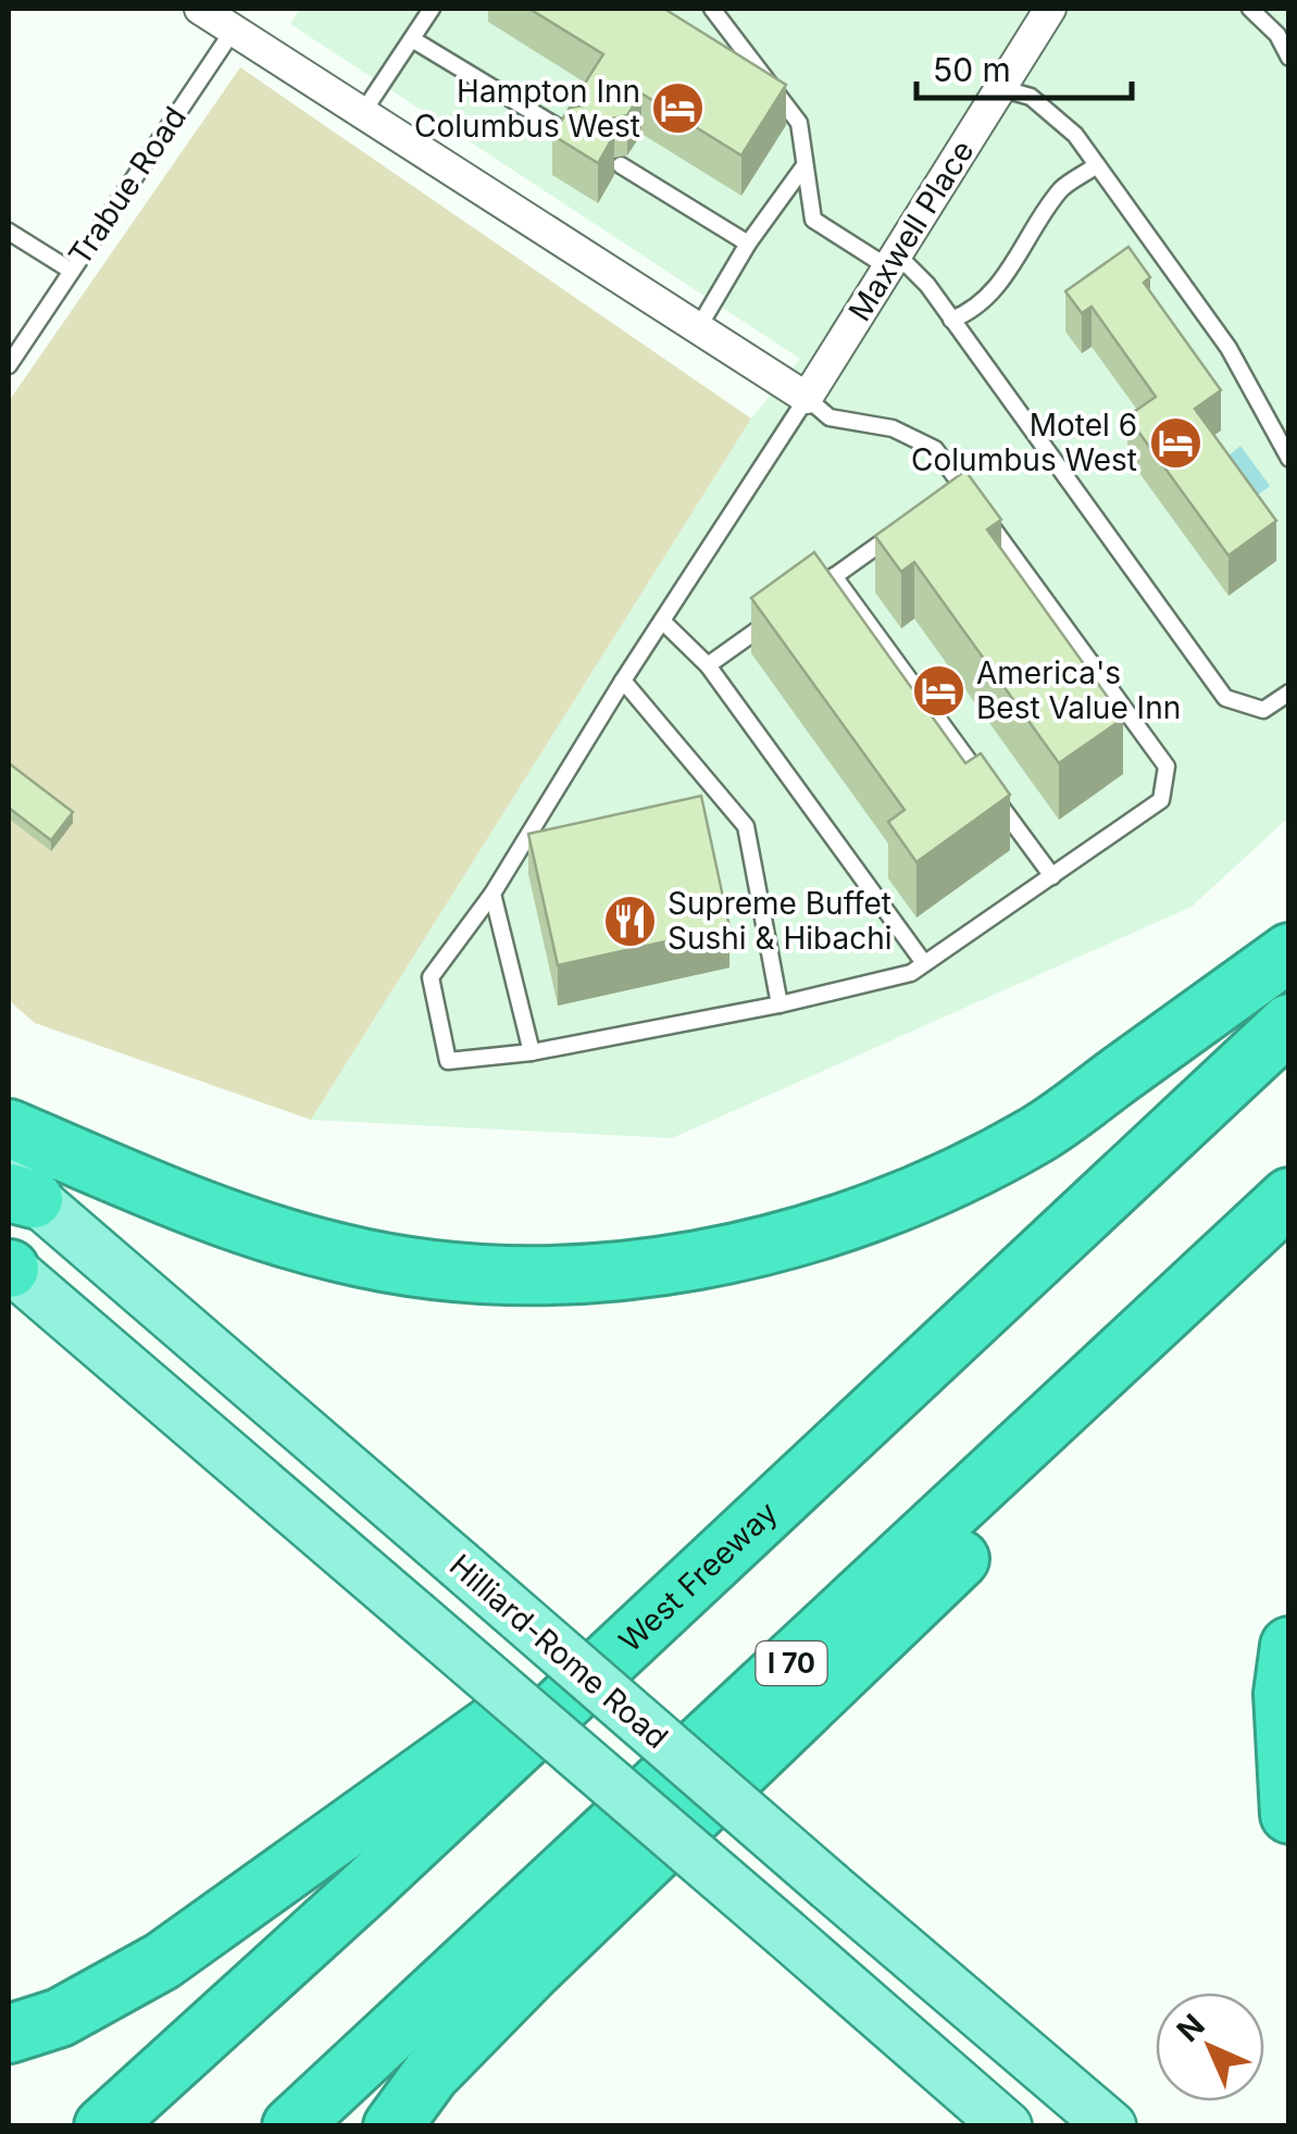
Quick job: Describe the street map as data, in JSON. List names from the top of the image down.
{
  "streets": {
    "highway": ["West Freeway", "I 70"],
    "main road": ["Hilliard-Rome Road"],
    "street": ["Maxwell Place"],
    "lane": ["Trabue Road"]
  },
  "places": {
    "hotel": ["Hampton Inn Columbus West", "Motel 6 Columbus West", "America's Best Value Inn"],
    "restaurant": ["Supreme Buffet Sushi & Hibachi"]
  },
  "scale_bar": "50 m",
  "north": "top left"
}
